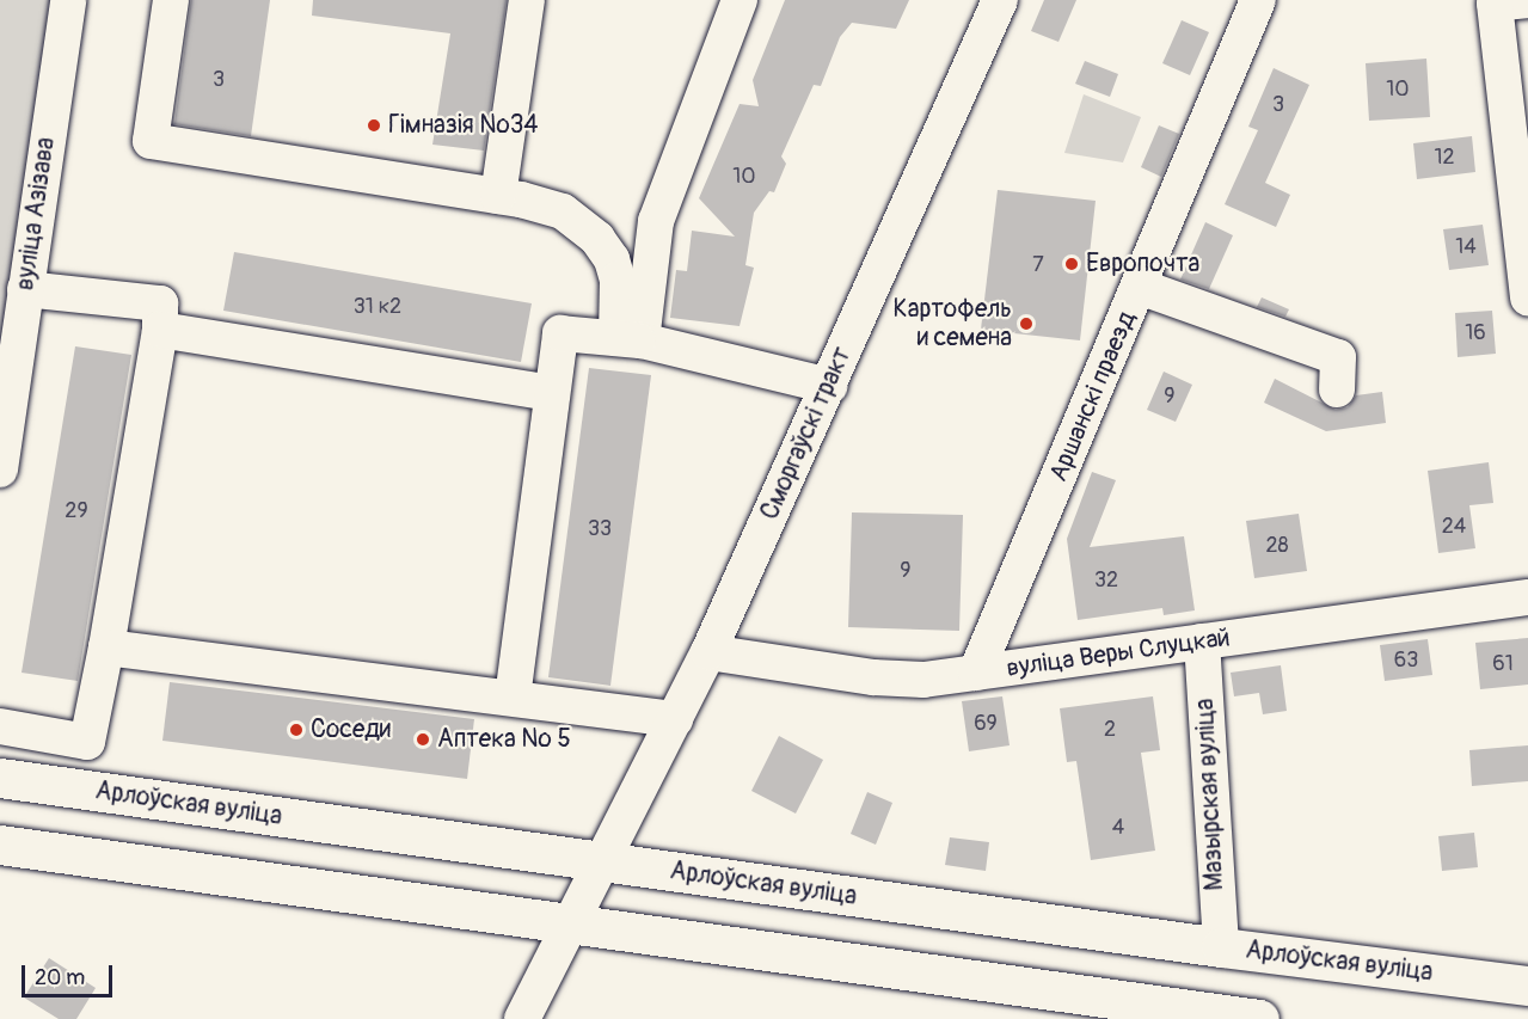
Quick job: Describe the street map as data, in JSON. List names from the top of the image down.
{
  "streets": {
    "main road": ["Арлоўская вуліца"],
    "street": [
      "вуліца Азізава",
      "Аршанскі праезд",
      "Сморгаўскі тракт",
      "вуліца Веры Слуцкай",
      "Мазырская вуліца"
    ]
  },
  "crossings": [
    ["Аршанскі праезд", "вуліца Веры Слуцкай"],
    ["Сморгаўскі тракт", "вуліца Веры Слуцкай"],
    ["Сморгаўскі тракт", "Арлоўская вуліца"],
    ["вуліца Веры Слуцкай", "Мазырская вуліца"],
    ["Мазырская вуліца", "Арлоўская вуліца"]
  ],
  "places": [
    "Гімназія №34",
    "Европочта",
    "Картофель и семена",
    "Соседи",
    "Аптека № 5"
  ],
  "house_numbers": [
    "3",
    "10",
    "3",
    "12",
    "10",
    "14",
    "7",
    "31 к2",
    "16",
    "9",
    "29",
    "24",
    "33",
    "28",
    "9",
    "32",
    "63",
    "61",
    "69",
    "2",
    "4"
  ],
  "scale_bar": "20 m"
}
